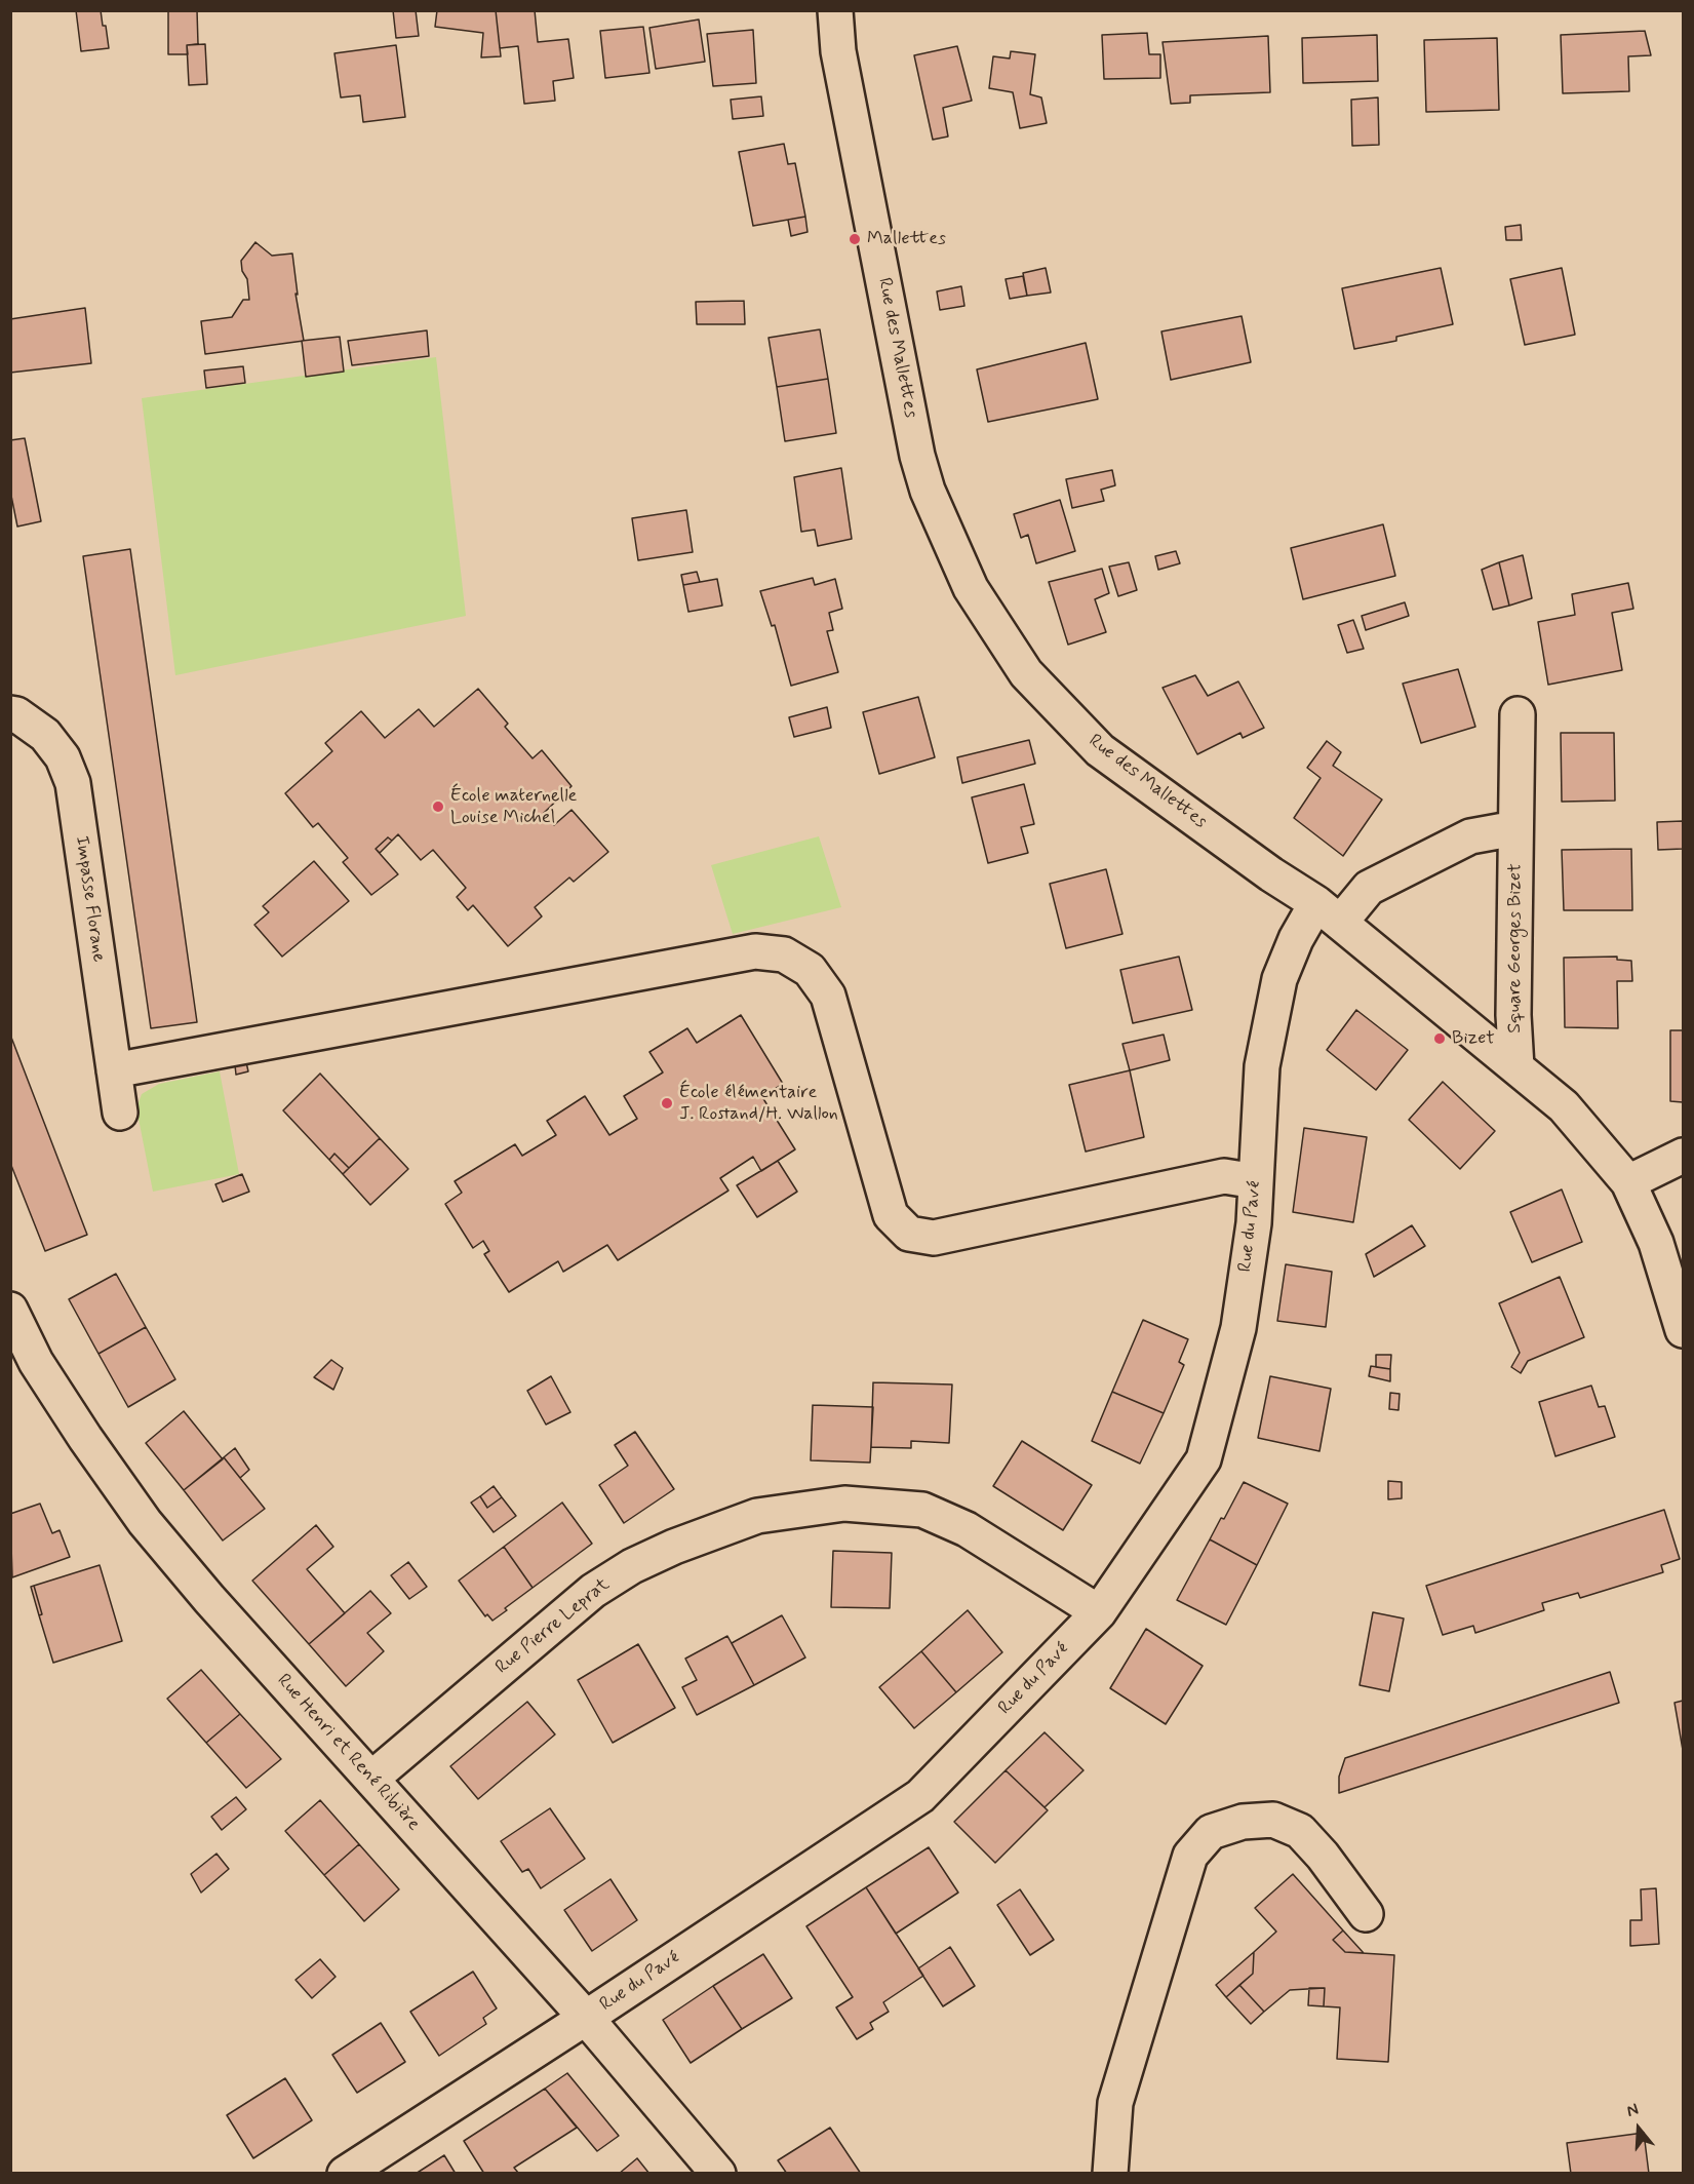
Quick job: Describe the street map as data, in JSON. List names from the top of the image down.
{
  "streets": {
    "street": [
      "Rue des Mallettes",
      "Impasse Florane",
      "Square Georges Bizet",
      "Rue du Pavé",
      "Rue Pierre Leprat",
      "Rue Henri et René Ribière"
    ]
  },
  "crossings": [
    ["Rue des Mallettes", "Square Georges Bizet"],
    ["Rue des Mallettes", "Rue du Pavé"],
    ["Rue du Pavé", "Rue Pierre Leprat"],
    ["Rue du Pavé", "Rue Henri et René Ribière"],
    ["Rue Pierre Leprat", "Rue Henri et René Ribière"]
  ],
  "places": [
    "Mallettes",
    "École maternelle Louise Michel",
    "Bizet",
    "École élémentaire J. Rostand/H. Wallon"
  ],
  "north": "top"
}
